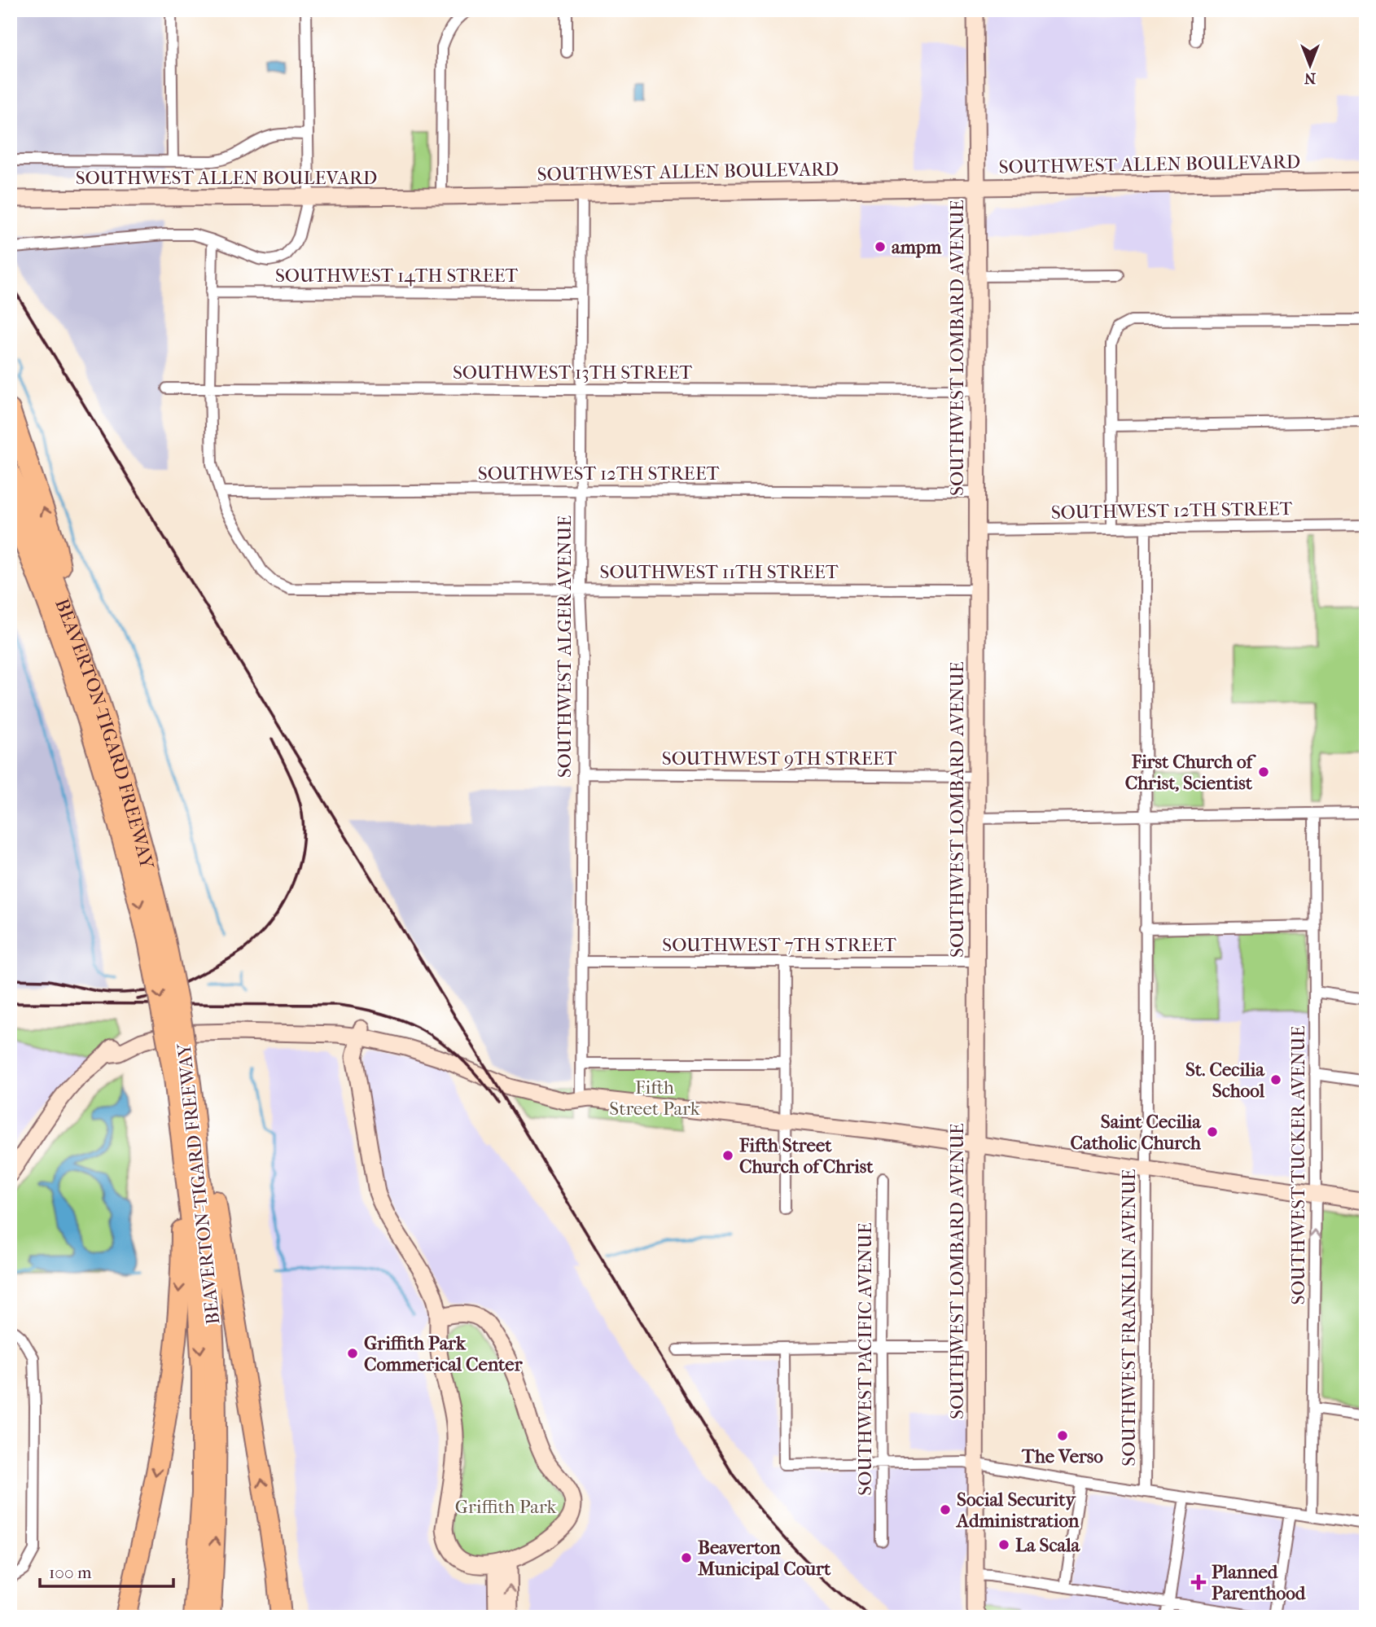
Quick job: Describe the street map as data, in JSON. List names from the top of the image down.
{
  "streets": {
    "highway": ["BEAVERTON-TIGARD FREEWAY"],
    "street": [
      "SOUTHWEST ALLEN BOULEVARD",
      "SOUTHWEST 14TH STREET",
      "SOUTHWEST LOMBARD AVENUE",
      "SOUTHWEST 13TH STREET",
      "SOUTHWEST 12TH STREET",
      "SOUTHWEST 11TH STREET",
      "SOUTHWEST ALGER AVENUE",
      "SOUTHWEST 9TH STREET",
      "SOUTHWEST 7TH STREET",
      "SOUTHWEST TUCKER AVENUE",
      "SOUTHWEST FRANKLIN AVENUE",
      "SOUTHWEST PACIFIC AVENUE"
    ]
  },
  "crossings": [
    ["SOUTHWEST ALLEN BOULEVARD", "SOUTHWEST LOMBARD AVENUE"],
    ["SOUTHWEST ALLEN BOULEVARD", "SOUTHWEST ALGER AVENUE"],
    ["SOUTHWEST 14TH STREET", "SOUTHWEST ALGER AVENUE"],
    ["SOUTHWEST LOMBARD AVENUE", "SOUTHWEST 13TH STREET"],
    ["SOUTHWEST LOMBARD AVENUE", "SOUTHWEST 12TH STREET"],
    ["SOUTHWEST LOMBARD AVENUE", "SOUTHWEST 11TH STREET"],
    ["SOUTHWEST LOMBARD AVENUE", "SOUTHWEST 9TH STREET"],
    ["SOUTHWEST LOMBARD AVENUE", "SOUTHWEST 7TH STREET"],
    ["SOUTHWEST 13TH STREET", "SOUTHWEST ALGER AVENUE"],
    ["SOUTHWEST 12TH STREET", "SOUTHWEST 11TH STREET"],
    ["SOUTHWEST 12TH STREET", "SOUTHWEST ALGER AVENUE"],
    ["SOUTHWEST 12TH STREET", "SOUTHWEST FRANKLIN AVENUE"],
    ["SOUTHWEST 11TH STREET", "SOUTHWEST ALGER AVENUE"],
    ["SOUTHWEST ALGER AVENUE", "SOUTHWEST 9TH STREET"],
    ["SOUTHWEST ALGER AVENUE", "SOUTHWEST 7TH STREET"]
  ],
  "parks": ["Fifth Street Park", "Griffith Park"],
  "places": {
    "other": [
      "ampm",
      "First Church of Christ, Scientist",
      "St. Cecilia School",
      "Saint Cecilia Catholic Church",
      "Fifth Street Church of Christ",
      "Griffith Park Commerical Center",
      "The Verso",
      "Social Security Administration",
      "La Scala",
      "Beaverton Municipal Court"
    ],
    "health": ["Planned Parenthood"]
  },
  "scale_bar": "100 m",
  "north": "bottom"
}
